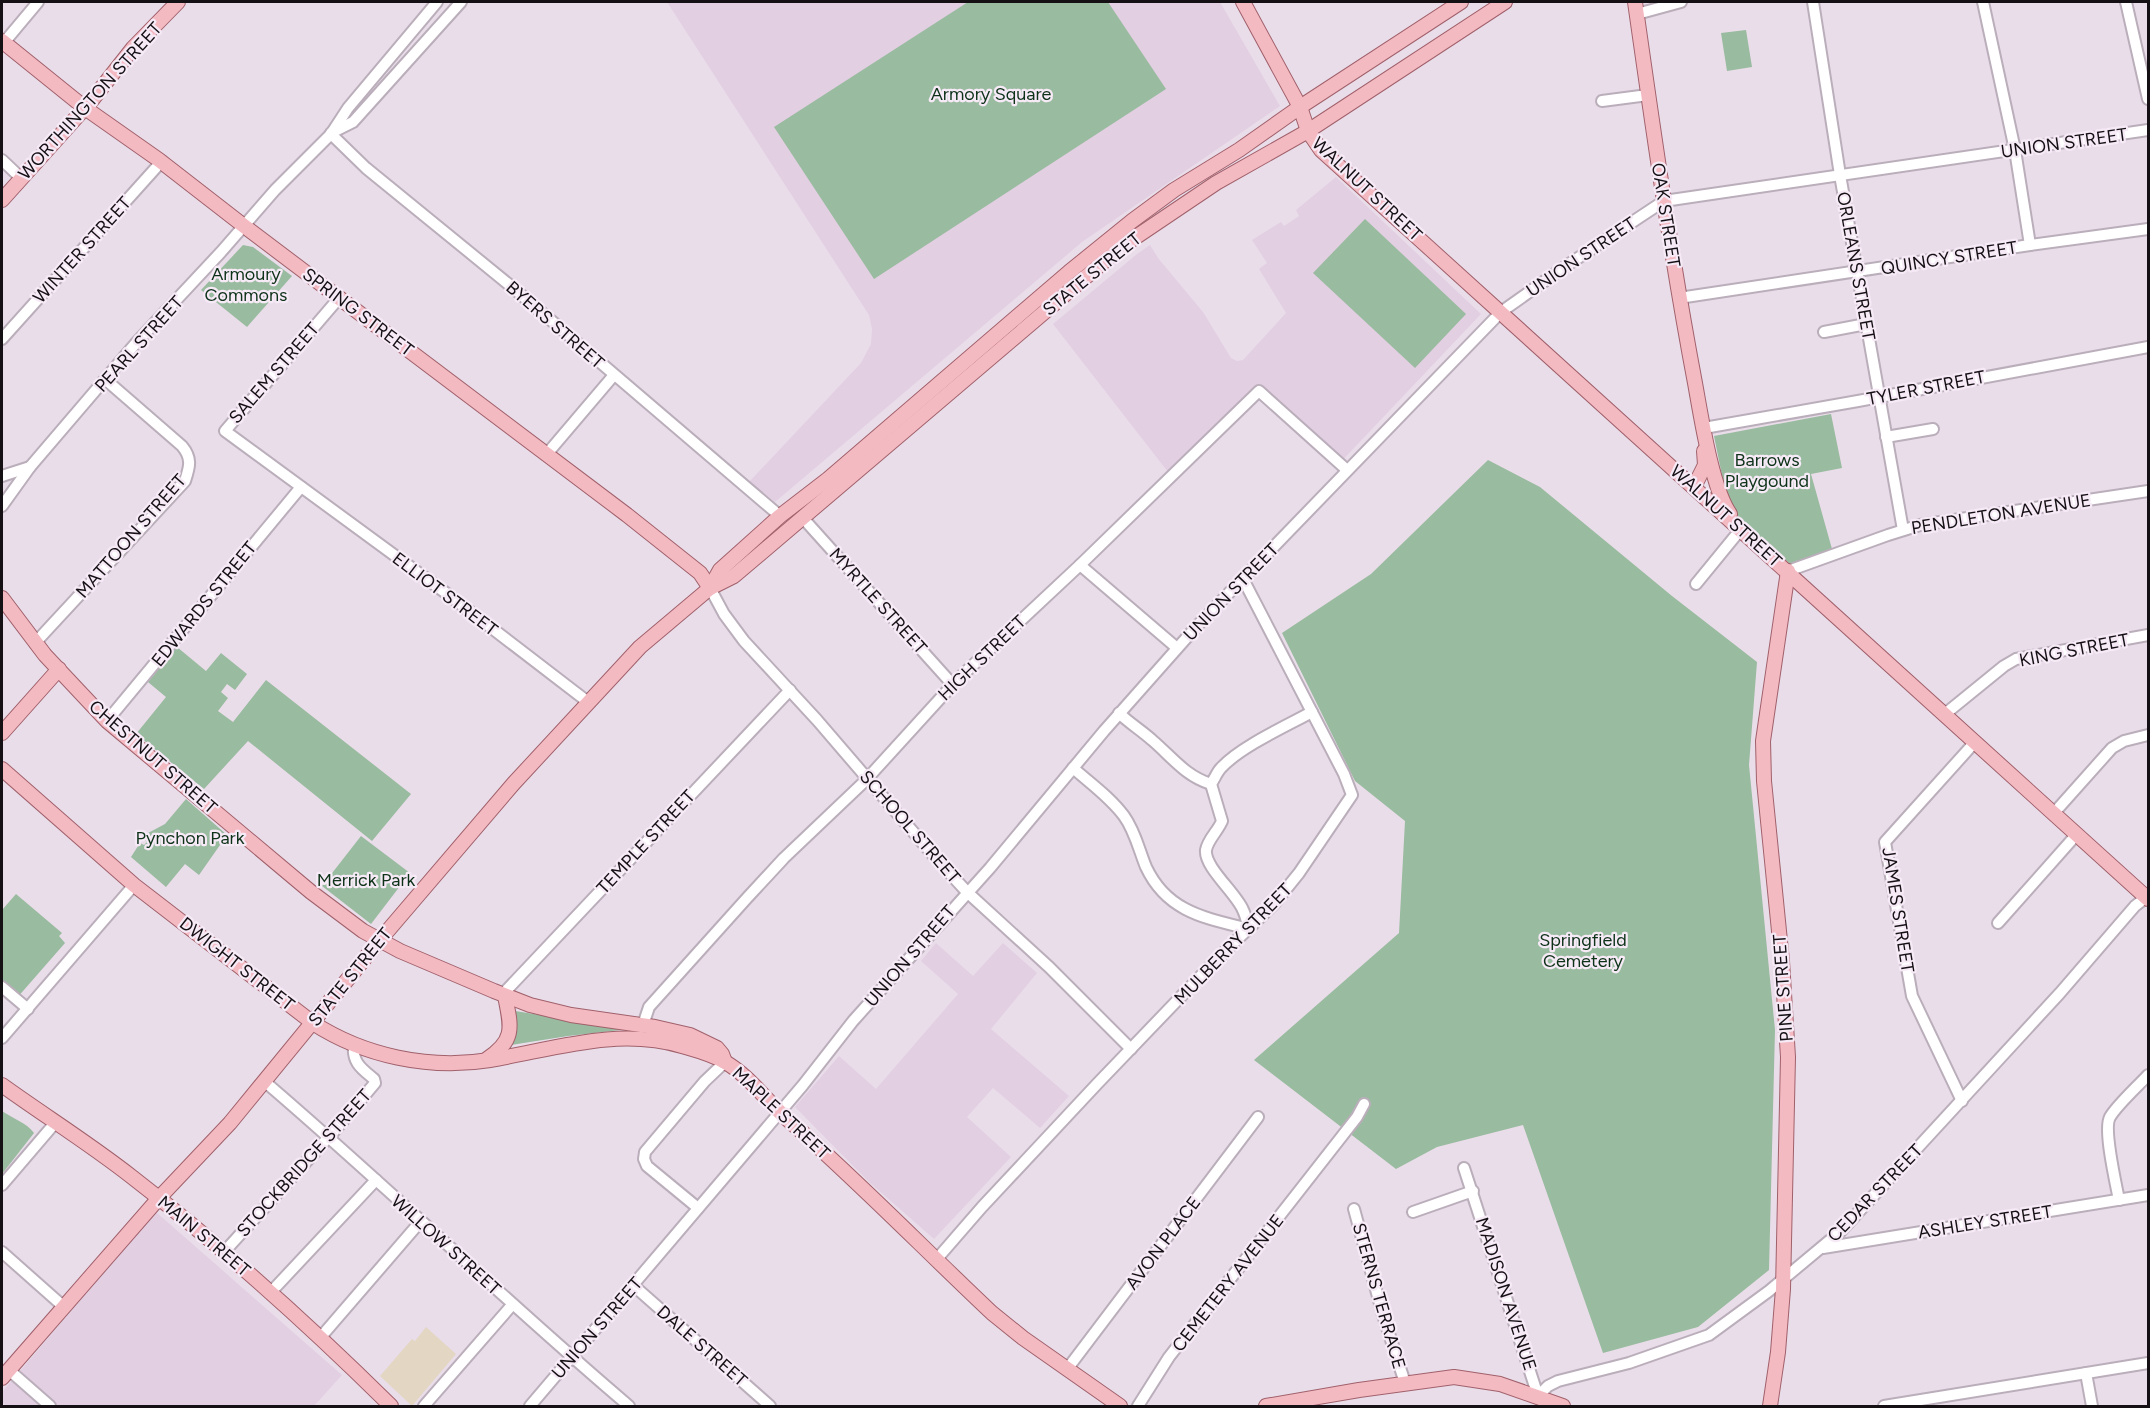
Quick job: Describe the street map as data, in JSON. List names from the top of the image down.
{
  "streets": {
    "main road": [
      "WORTHINGTON STREET",
      "WALNUT STREET",
      "OAK STREET",
      "STATE STREET",
      "SPRING STREET",
      "CHESTNUT STREET",
      "DWIGHT STREET",
      "PINE STREET",
      "MAPLE STREET",
      "MAIN STREET"
    ],
    "street": [
      "UNION STREET",
      "WINTER STREET",
      "QUINCY STREET",
      "ORLEANS STREET",
      "BYERS STREET",
      "PEARL STREET",
      "SALEM STREET",
      "TYLER STREET",
      "PENDLETON AVENUE",
      "MATTOON STREET",
      "ELLIOT STREET",
      "MYRTLE STREET",
      "EDWARDS STREET",
      "KING STREET",
      "HIGH STREET",
      "SCHOOL STREET",
      "TEMPLE STREET",
      "JAMES STREET",
      "MULBERRY STREET",
      "STOCKBRIDGE STREET",
      "CEDAR STREET",
      "ASHLEY STREET",
      "AVON PLACE",
      "WILLOW STREET",
      "CEMETERY AVENUE",
      "MADISON AVENUE",
      "STERNS TERRACE",
      "DALE STREET"
    ]
  },
  "crossings": [
    ["WORTHINGTON STREET", "SPRING STREET"],
    ["UNION STREET", "WALNUT STREET"],
    ["UNION STREET", "OAK STREET"],
    ["UNION STREET", "ORLEANS STREET"],
    ["UNION STREET", "HIGH STREET"],
    ["UNION STREET", "SCHOOL STREET"],
    ["UNION STREET", "MULBERRY STREET"],
    ["UNION STREET", "MAPLE STREET"],
    ["UNION STREET", "WILLOW STREET"],
    ["UNION STREET", "DALE STREET"],
    ["WALNUT STREET", "OAK STREET"],
    ["WALNUT STREET", "STATE STREET"],
    ["WALNUT STREET", "PENDLETON AVENUE"],
    ["WALNUT STREET", "KING STREET"],
    ["WALNUT STREET", "JAMES STREET"],
    ["WALNUT STREET", "PINE STREET"],
    ["WALNUT STREET", "CEDAR STREET"],
    ["OAK STREET", "QUINCY STREET"],
    ["OAK STREET", "TYLER STREET"],
    ["WINTER STREET", "SPRING STREET"],
    ["QUINCY STREET", "ORLEANS STREET"],
    ["ORLEANS STREET", "TYLER STREET"],
    ["ORLEANS STREET", "PENDLETON AVENUE"],
    ["STATE STREET", "SPRING STREET"],
    ["STATE STREET", "BYERS STREET"],
    ["STATE STREET", "ELLIOT STREET"],
    ["STATE STREET", "MYRTLE STREET"],
    ["STATE STREET", "CHESTNUT STREET"],
    ["STATE STREET", "SCHOOL STREET"],
    ["STATE STREET", "DWIGHT STREET"],
    ["STATE STREET", "MAPLE STREET"],
    ["STATE STREET", "MAIN STREET"],
    ["STATE STREET", "WILLOW STREET"],
    ["SPRING STREET", "PEARL STREET"],
    ["SPRING STREET", "SALEM STREET"],
    ["SPRING STREET", "SCHOOL STREET"],
    ["BYERS STREET", "PEARL STREET"],
    ["PEARL STREET", "MATTOON STREET"],
    ["SALEM STREET", "ELLIOT STREET"],
    ["SALEM STREET", "EDWARDS STREET"],
    ["PENDLETON AVENUE", "PINE STREET"],
    ["MATTOON STREET", "CHESTNUT STREET"],
    ["ELLIOT STREET", "EDWARDS STREET"],
    ["MYRTLE STREET", "HIGH STREET"],
    ["EDWARDS STREET", "CHESTNUT STREET"],
    ["HIGH STREET", "SCHOOL STREET"],
    ["HIGH STREET", "MAPLE STREET"],
    ["CHESTNUT STREET", "MAPLE STREET"],
    ["SCHOOL STREET", "TEMPLE STREET"],
    ["SCHOOL STREET", "MULBERRY STREET"],
    ["TEMPLE STREET", "MAPLE STREET"],
    ["JAMES STREET", "CEDAR STREET"],
    ["MULBERRY STREET", "MAPLE STREET"],
    ["DWIGHT STREET", "MAPLE STREET"],
    ["DWIGHT STREET", "STOCKBRIDGE STREET"],
    ["PINE STREET", "CEDAR STREET"],
    ["MAPLE STREET", "AVON PLACE"],
    ["STOCKBRIDGE STREET", "MAIN STREET"],
    ["STOCKBRIDGE STREET", "WILLOW STREET"],
    ["CEDAR STREET", "ASHLEY STREET"],
    ["CEDAR STREET", "MADISON AVENUE"]
  ],
  "parks": [
    "Armory Square",
    "Armoury Commons",
    "Barrows Playgound",
    "Pynchon Park",
    "Merrick Park",
    "Springfield Cemetery"
  ]
}
